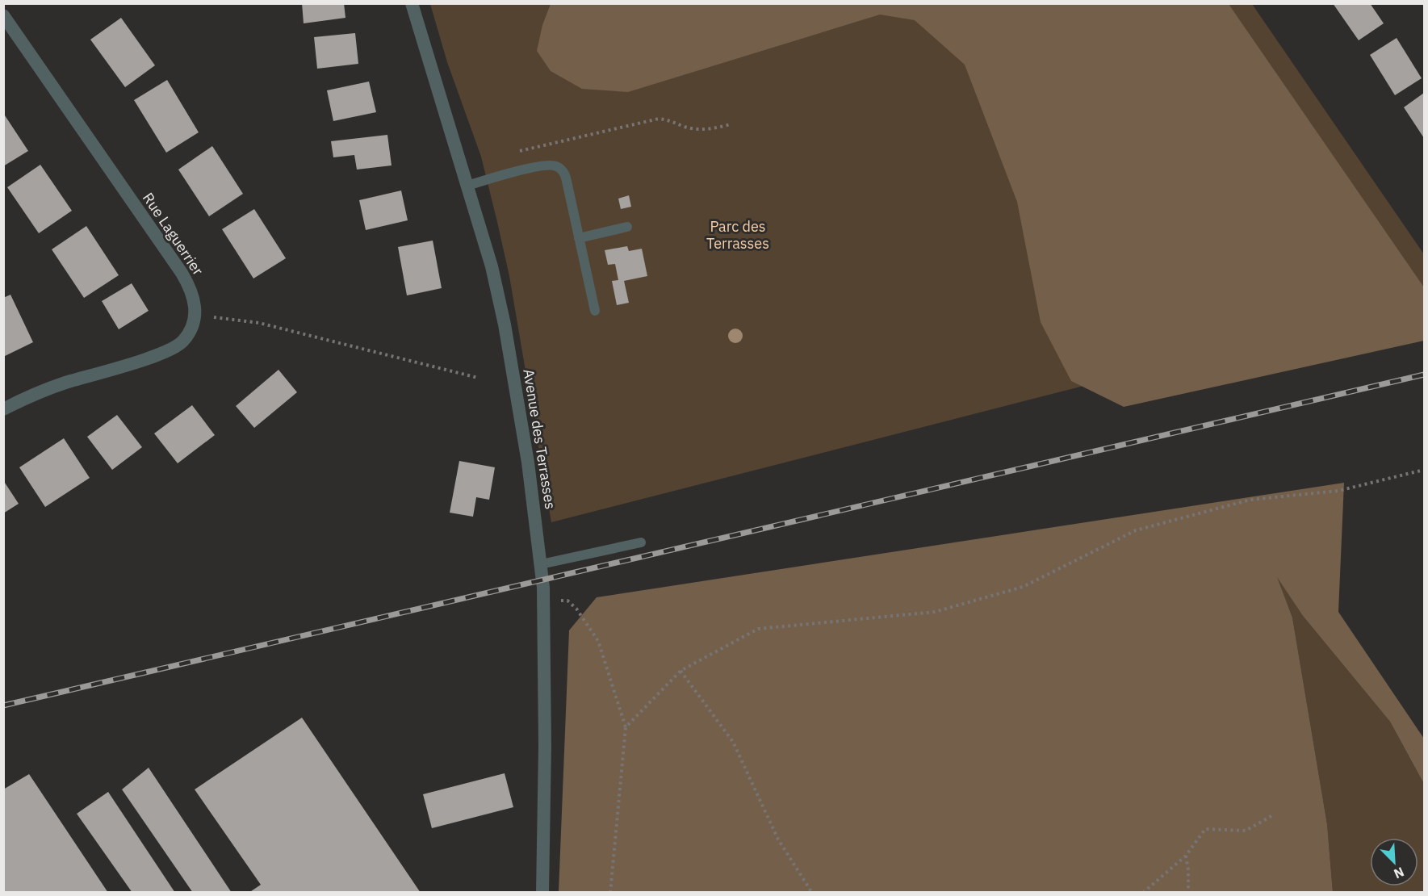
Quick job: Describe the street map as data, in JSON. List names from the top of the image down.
{
  "streets": {
    "street": ["Rue Laguerrier", "Avenue des Terrasses"]
  },
  "parks": ["Parc des Terrasses"],
  "north": "bottom right"
}
